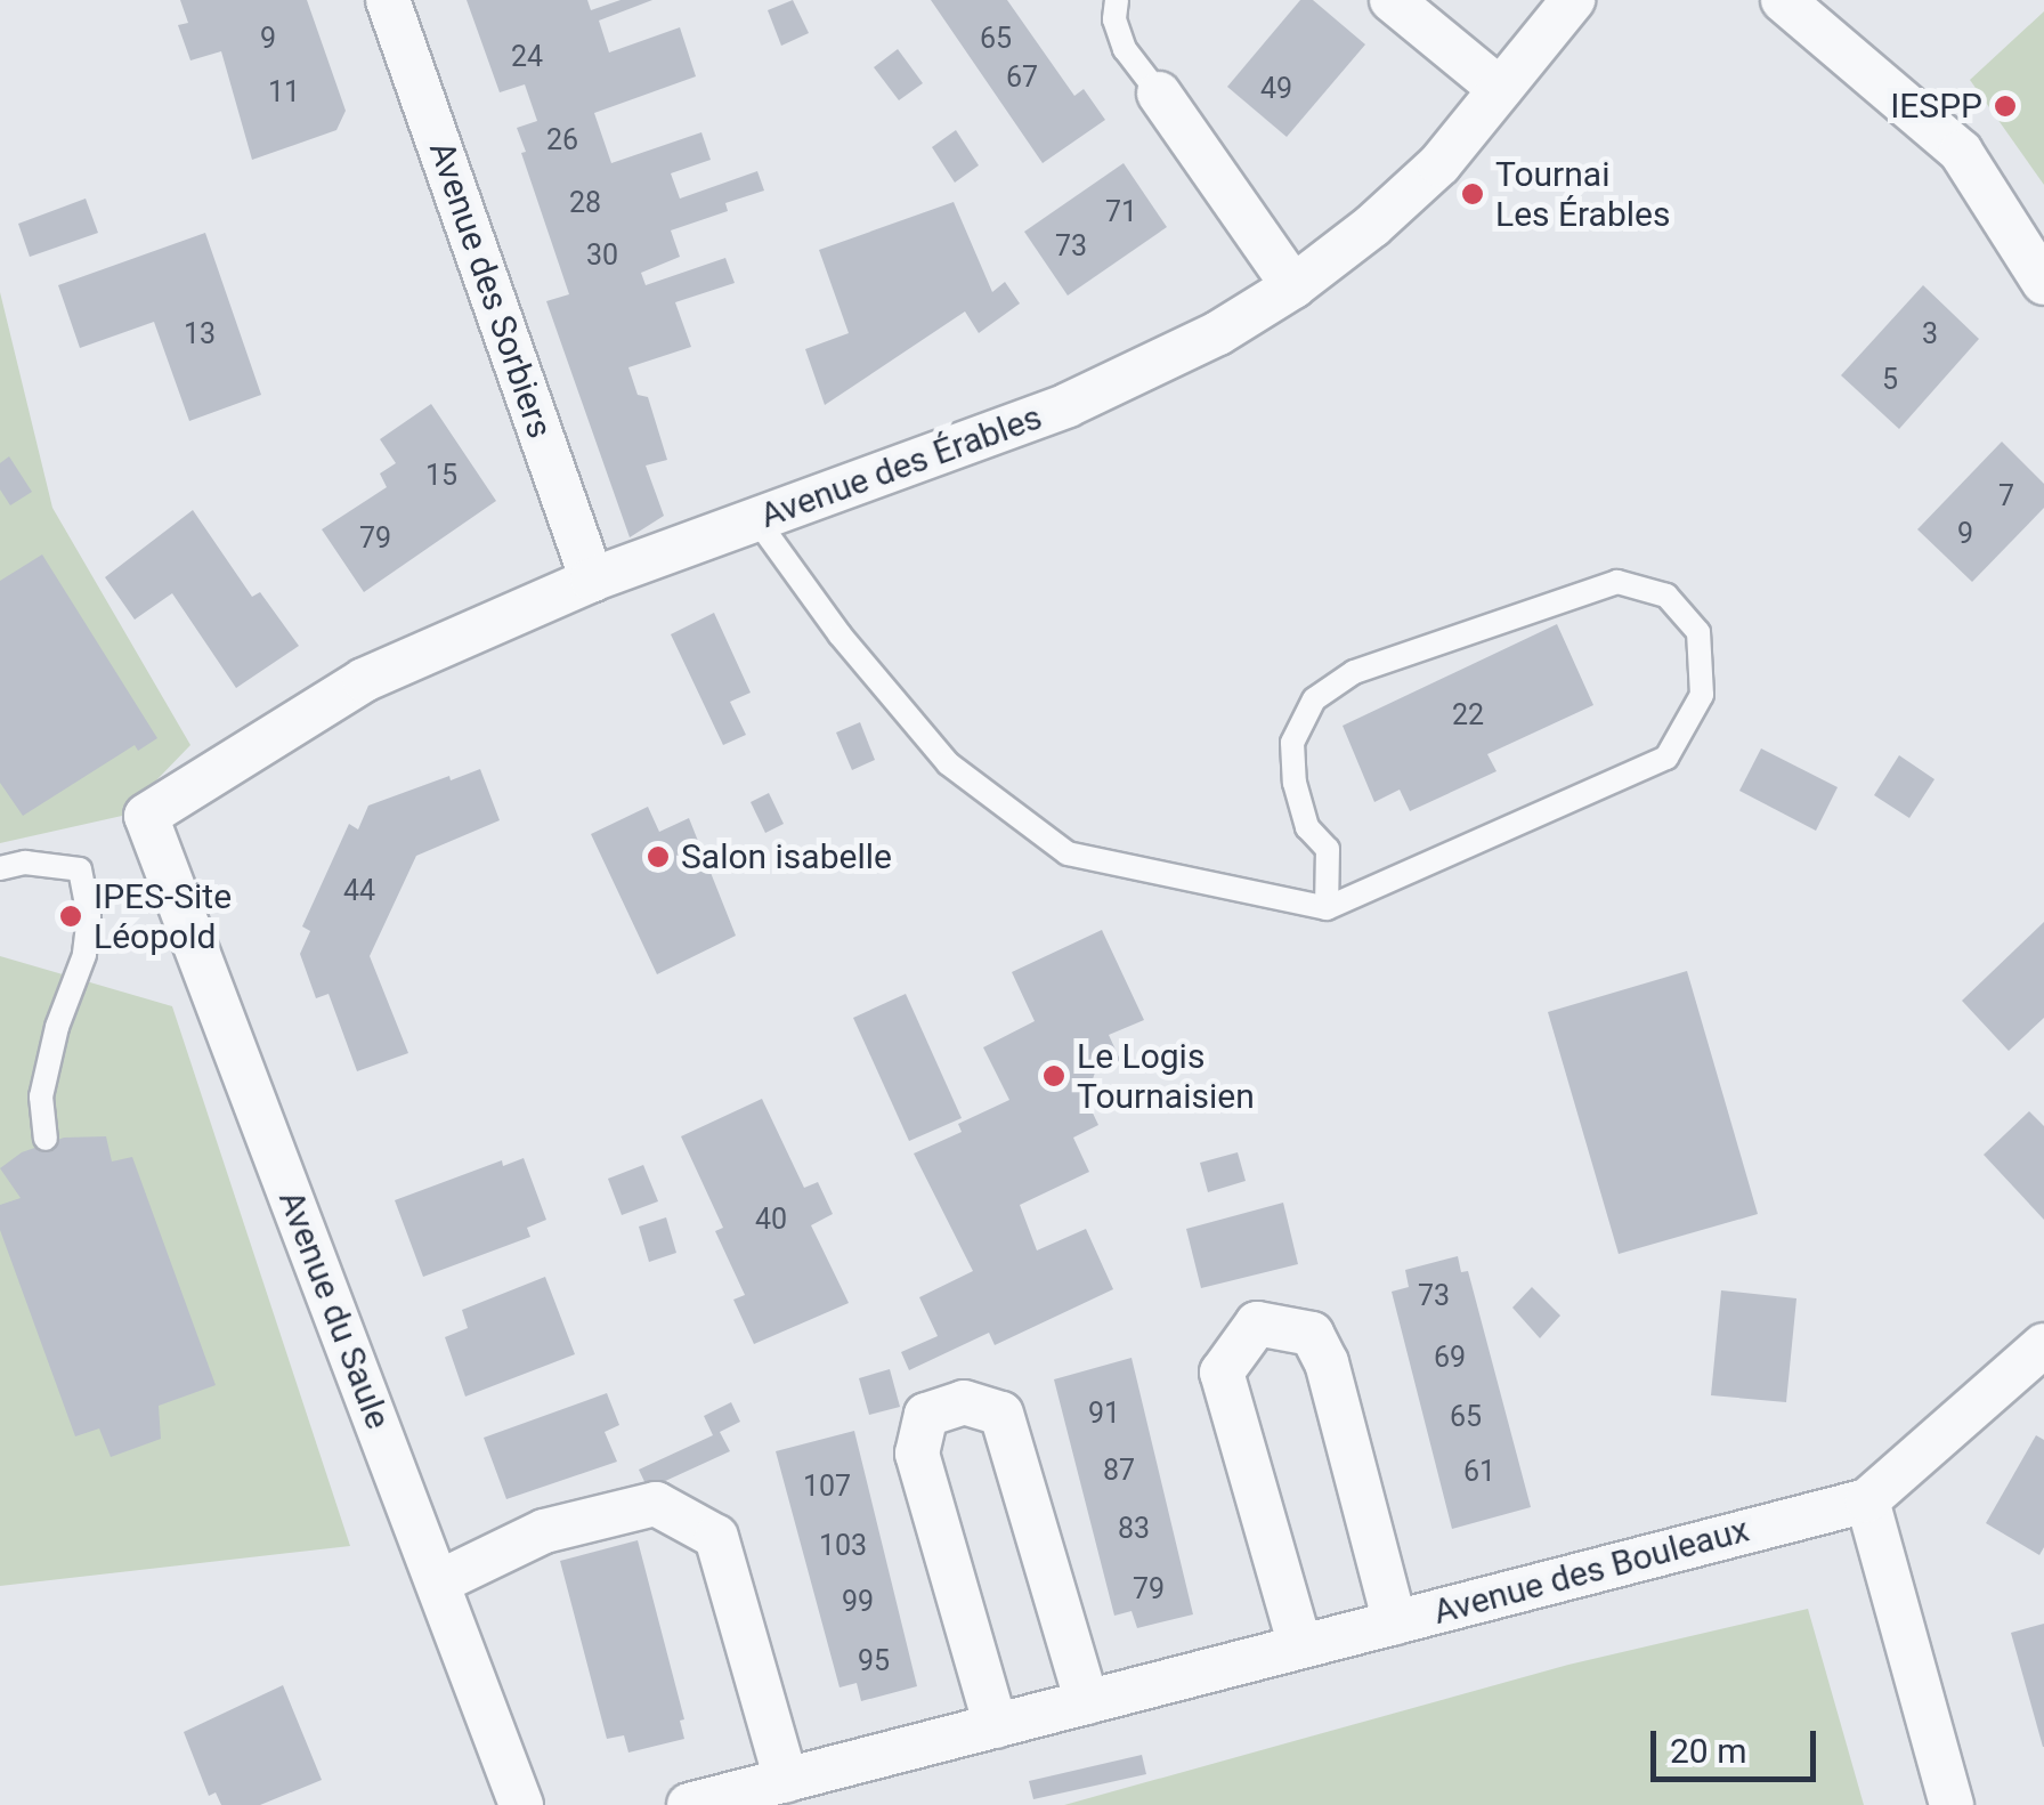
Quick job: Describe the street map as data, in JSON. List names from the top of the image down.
{
  "streets": {
    "street": [
      "Avenue des Sorbiers",
      "Avenue des Érables",
      "Avenue du Saule",
      "Avenue des Bouleaux"
    ]
  },
  "crossings": [
    ["Avenue des Sorbiers", "Avenue des Érables"],
    ["Avenue des Érables", "Avenue du Saule"]
  ],
  "places": [
    "IESPP",
    "Tournai Les Érables",
    "Salon isabelle",
    "IPES-Site Léopold",
    "Le Logis Tournaisien"
  ],
  "house_numbers": [
    "9",
    "65",
    "24",
    "67",
    "49",
    "11",
    "26",
    "28",
    "71",
    "73",
    "30",
    "13",
    "3",
    "5",
    "15",
    "7",
    "9",
    "79",
    "22",
    "44",
    "40",
    "73",
    "69",
    "91",
    "65",
    "87",
    "61",
    "107",
    "83",
    "103",
    "79",
    "99",
    "95"
  ],
  "scale_bar": "20 m"
}
